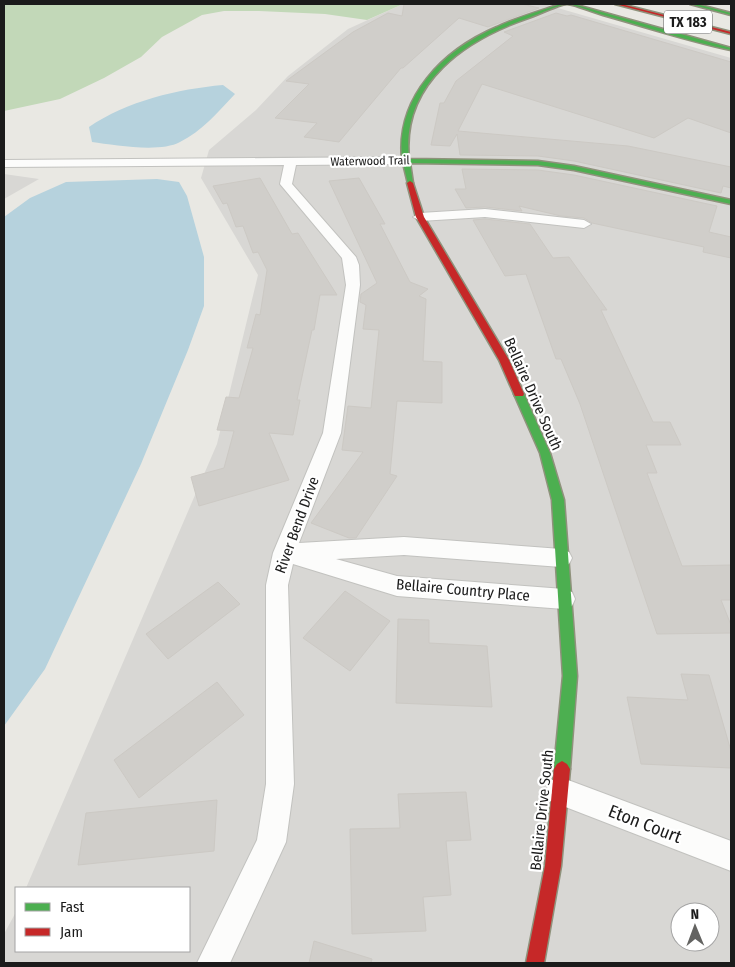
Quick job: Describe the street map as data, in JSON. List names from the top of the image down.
{
  "streets": {
    "main road": ["TX 183", "Waterwood Trail", "Bellaire Drive South"],
    "street": ["River Bend Drive", "Bellaire Country Place", "Eton Court"]
  },
  "crossings": [
    ["Waterwood Trail", "Bellaire Drive South"],
    ["Waterwood Trail", "River Bend Drive"],
    ["Bellaire Drive South", "Bellaire Country Place"],
    ["Bellaire Drive South", "Eton Court"],
    ["River Bend Drive", "Bellaire Country Place"]
  ],
  "legend": ["Fast", "Jam"],
  "north": "top"
}
